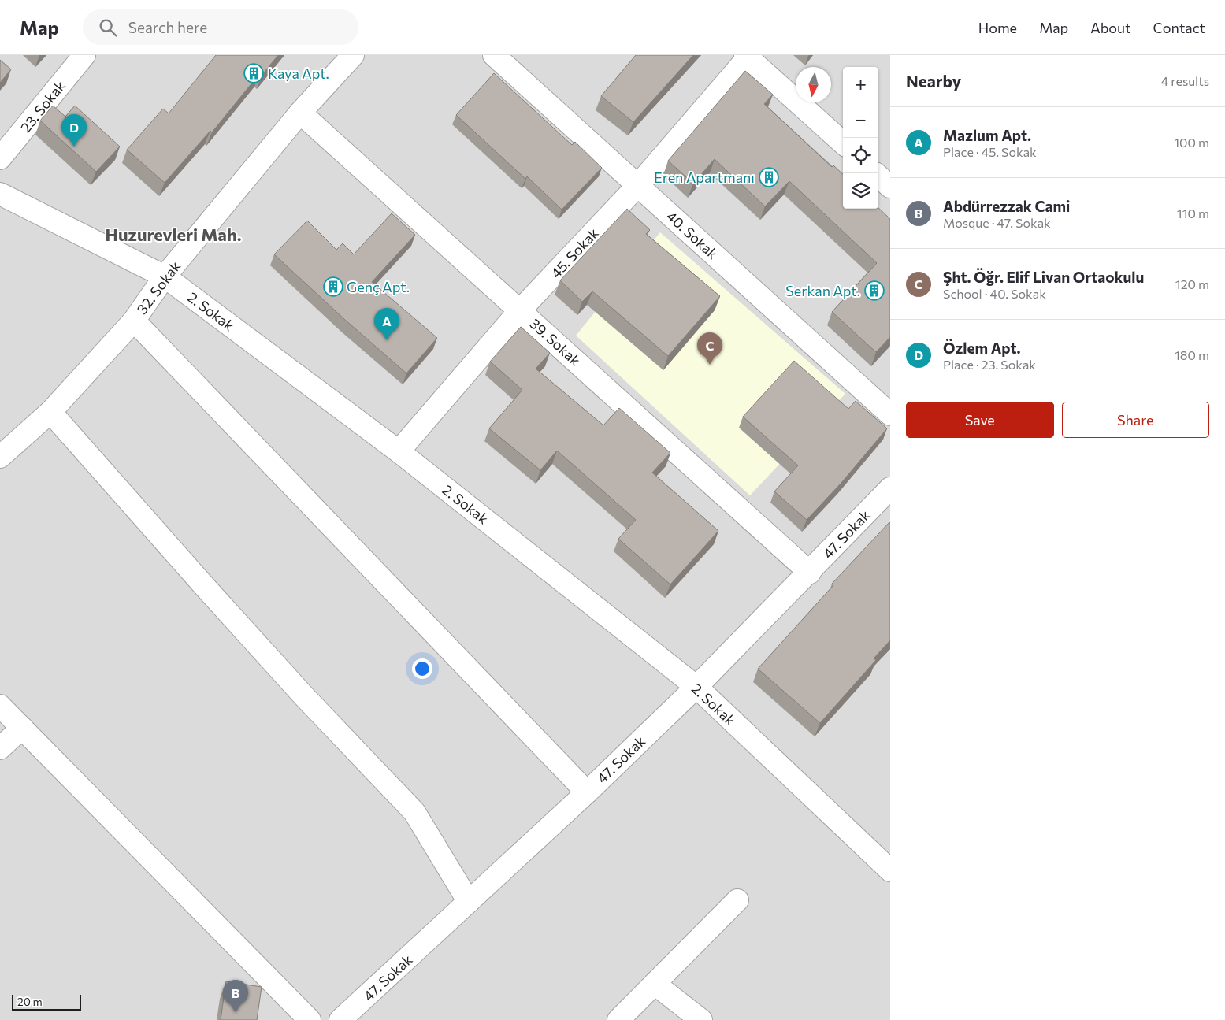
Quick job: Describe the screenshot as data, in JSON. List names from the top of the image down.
{
  "streets": {
    "street": [
      "23. Sokak",
      "40. Sokak",
      "45. Sokak",
      "32. Sokak",
      "2. Sokak",
      "39. Sokak",
      "47. Sokak"
    ]
  },
  "crossings": [
    ["40. Sokak", "45. Sokak"],
    ["45. Sokak", "2. Sokak"],
    ["45. Sokak", "39. Sokak"],
    ["32. Sokak", "2. Sokak"],
    ["32. Sokak", "39. Sokak"],
    ["2. Sokak", "47. Sokak"],
    ["39. Sokak", "47. Sokak"]
  ],
  "districts": ["Huzurevleri Mah."],
  "places": {
    "building": [
      "Kaya Apt.",
      "Eren Apartmanı",
      "Genç Apt.",
      "Serkan Apt."
    ]
  },
  "scale_bar": "20 m",
  "north": "bottom",
  "page": {
    "header": "Map",
    "search": "Search here",
    "nav": [
      "Home",
      "Map",
      "About",
      "Contact"
    ],
    "heading": ["Nearby", "4 results"],
    "map_buttons": ["+", "−"],
    "list": [
      {
        "mark": "A",
        "name": "Mazlum Apt.",
        "note": "Place · 45. Sokak",
        "value": "100 m"
      },
      {
        "mark": "B",
        "name": "Abdürrezzak Cami",
        "note": "Mosque · 47. Sokak",
        "value": "110 m"
      },
      {
        "mark": "C",
        "name": "Şht. Öğr. Elif Livan Ortaokulu",
        "note": "School · 40. Sokak",
        "value": "120 m"
      },
      {
        "mark": "D",
        "name": "Özlem Apt.",
        "note": "Place · 23. Sokak",
        "value": "180 m"
      }
    ],
    "pins": [
      "D",
      "A",
      "C",
      "B"
    ],
    "buttons": ["Save", "Share"],
    "scale": "20 m"
  }
}
